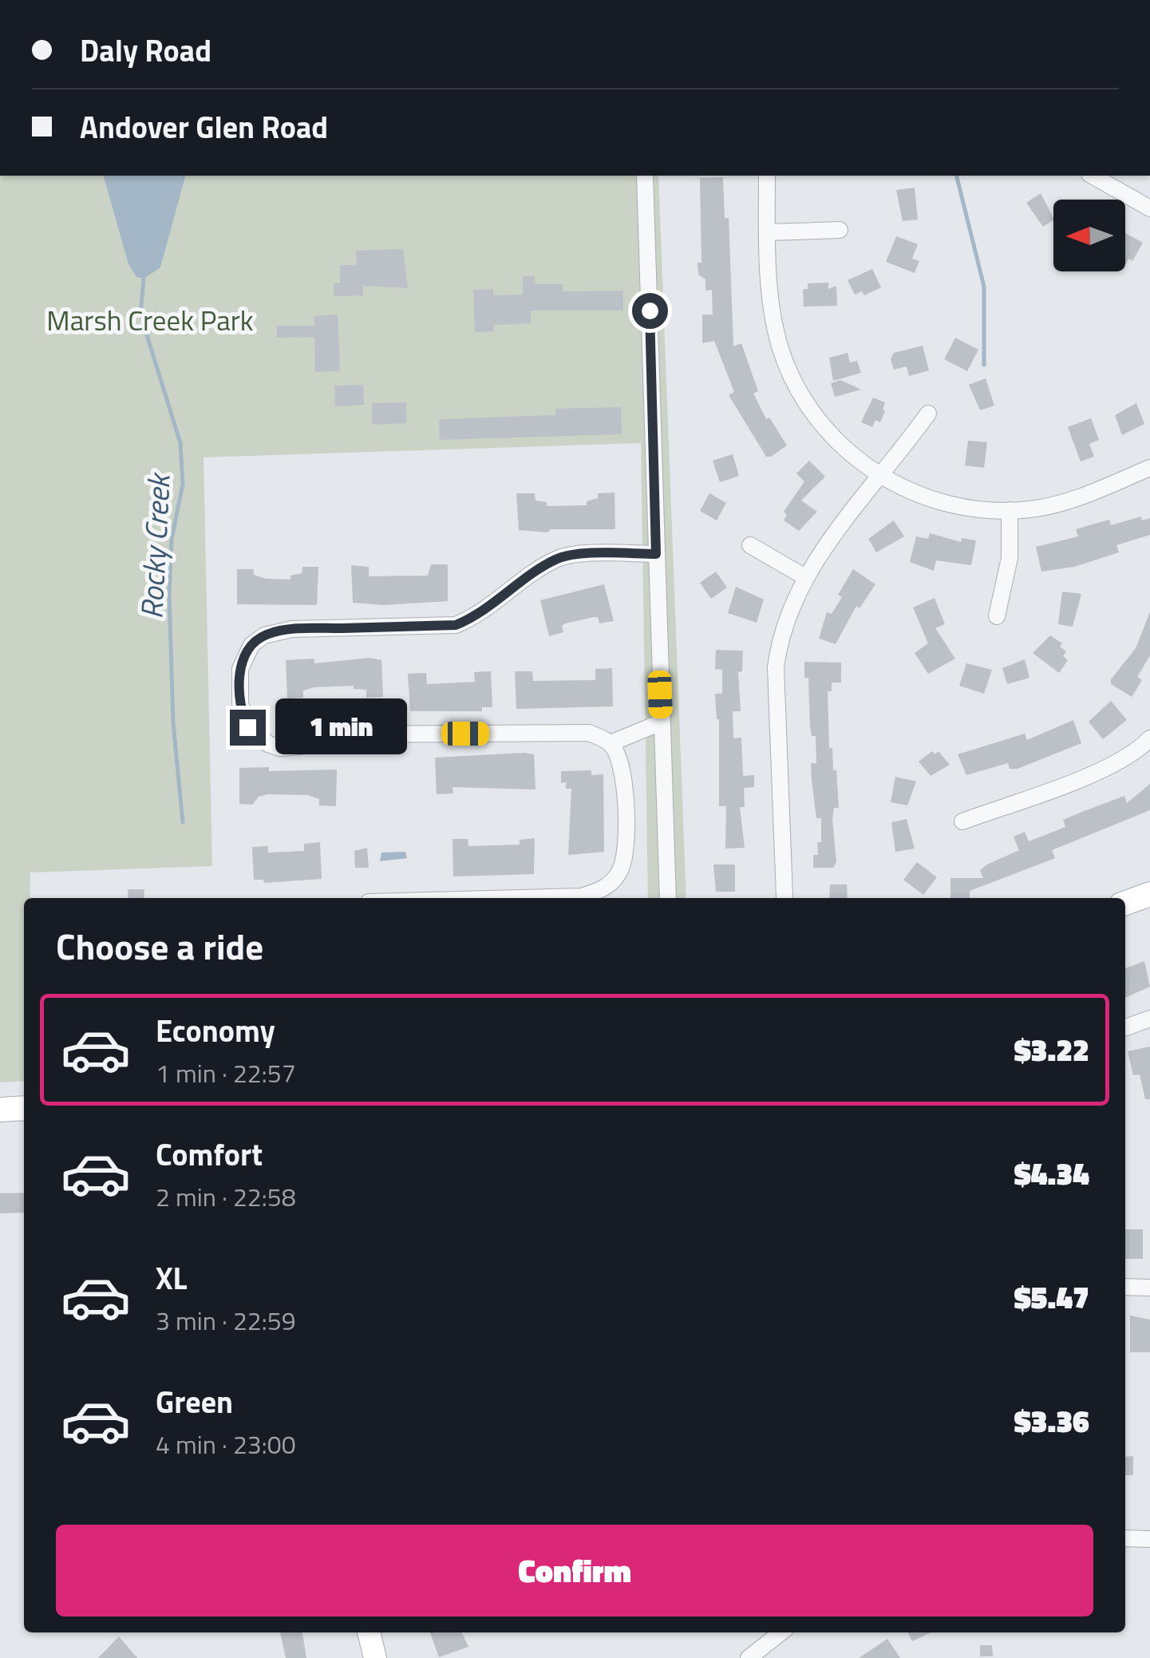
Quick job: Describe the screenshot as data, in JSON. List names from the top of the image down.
{
  "water": ["Rocky Creek"],
  "parks": ["Marsh Creek Park"],
  "north": "left",
  "page": {
    "banner": ["Daly Road", "Andover Glen Road"],
    "bubble": "1 min",
    "heading": "Choose a ride",
    "list": [
      {
        "name": "Economy",
        "note": "1 min · 22:57",
        "value": "$3.22"
      },
      {
        "name": "Comfort",
        "note": "2 min · 22:58",
        "value": "$4.34"
      },
      {
        "name": "XL",
        "note": "3 min · 22:59",
        "value": "$5.47"
      },
      {
        "name": "Green",
        "note": "4 min · 23:00",
        "value": "$3.36"
      }
    ],
    "buttons": "Confirm"
  }
}
